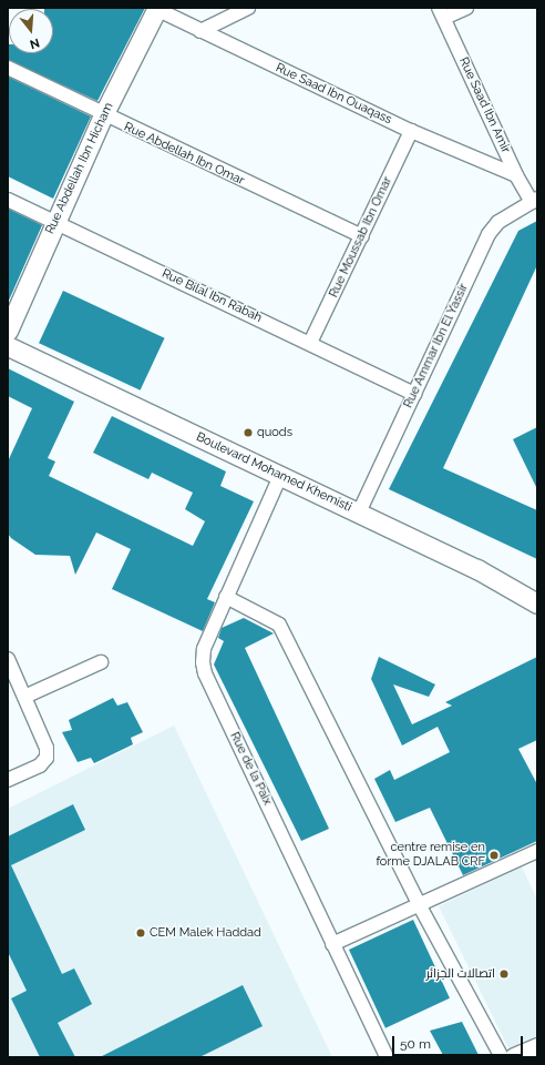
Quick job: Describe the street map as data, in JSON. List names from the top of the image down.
{
  "streets": {
    "main road": ["Rue Abdellah Ibn Hicham", "Boulevard Mohamed Khemisti"],
    "street": [
      "Rue Saad Ibn Ouaqass",
      "Rue Saad Ibn Amir",
      "Rue Abdellah Ibn Omar",
      "Rue Moussab Ibn Omar",
      "Rue Bilal Ibn Rabah",
      "Rue Ammar Ibn El Yassir",
      "Rue de la Paix"
    ]
  },
  "crossings": [
    ["Rue Saad Ibn Ouaqass", "Rue Saad Ibn Amir"],
    ["Rue Saad Ibn Ouaqass", "Rue Abdellah Ibn Hicham"],
    ["Rue Saad Ibn Ouaqass", "Rue Moussab Ibn Omar"],
    ["Rue Saad Ibn Amir", "Rue Ammar Ibn El Yassir"],
    ["Rue Abdellah Ibn Omar", "Rue Abdellah Ibn Hicham"],
    ["Rue Abdellah Ibn Omar", "Rue Moussab Ibn Omar"],
    ["Rue Abdellah Ibn Hicham", "Rue Bilal Ibn Rabah"],
    ["Rue Moussab Ibn Omar", "Rue Bilal Ibn Rabah"],
    ["Rue Bilal Ibn Rabah", "Rue Ammar Ibn El Yassir"],
    ["Rue Ammar Ibn El Yassir", "Boulevard Mohamed Khemisti"],
    ["Boulevard Mohamed Khemisti", "Rue de la Paix"]
  ],
  "places": [
    "quods",
    "centre remise en forme DJALAB CRF",
    "CEM Malek Haddad",
    "اتصالات الجزائر"
  ],
  "scale_bar": "50 m",
  "north": "bottom"
}
